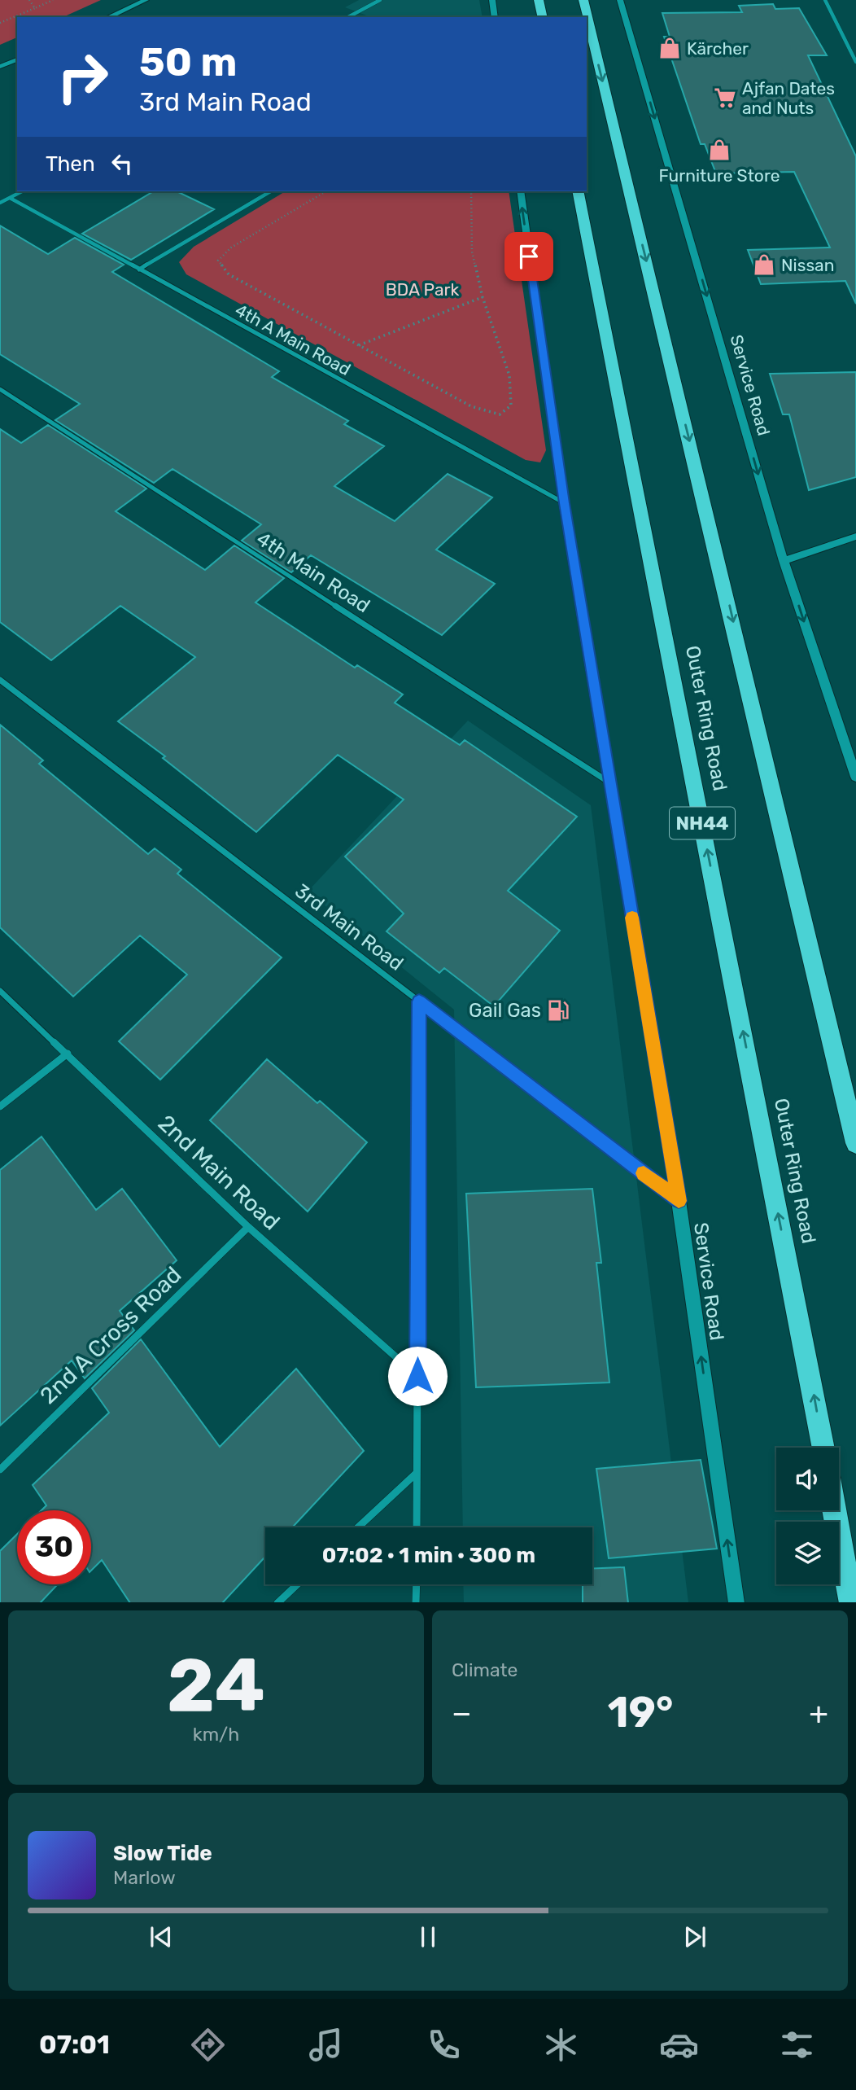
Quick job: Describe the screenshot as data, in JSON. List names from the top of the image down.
{
  "streets": {
    "highway": ["Outer Ring Road", "NH44"],
    "street": [
      "4th A Main Road",
      "Service Road",
      "4th Main Road",
      "3rd Main Road",
      "2nd Main Road",
      "2nd A Cross Road"
    ]
  },
  "crossings": [
    ["4th A Main Road", "Service Road"],
    ["Service Road", "4th Main Road"],
    ["Service Road", "3rd Main Road"],
    ["2nd Main Road", "2nd A Cross Road"]
  ],
  "parks": ["BDA Park"],
  "places": {
    "shop": ["Kärcher", "Furniture Store", "Nissan"],
    "supermarket": ["Ajfan Dates and Nuts"],
    "fuel station": ["Gail Gas"]
  },
  "page": {
    "turn": ["50 m", "3rd Main Road"],
    "then": "Then",
    "limit": "30",
    "trip": "07:02 · 1 min · 300 m",
    "tile": [
      ["24", "km/h"],
      "Climate"
    ],
    "heat": ["−", "19°", "+"],
    "song": ["Slow Tide", "Marlow"],
    "tabs": "07:01"
  }
}
